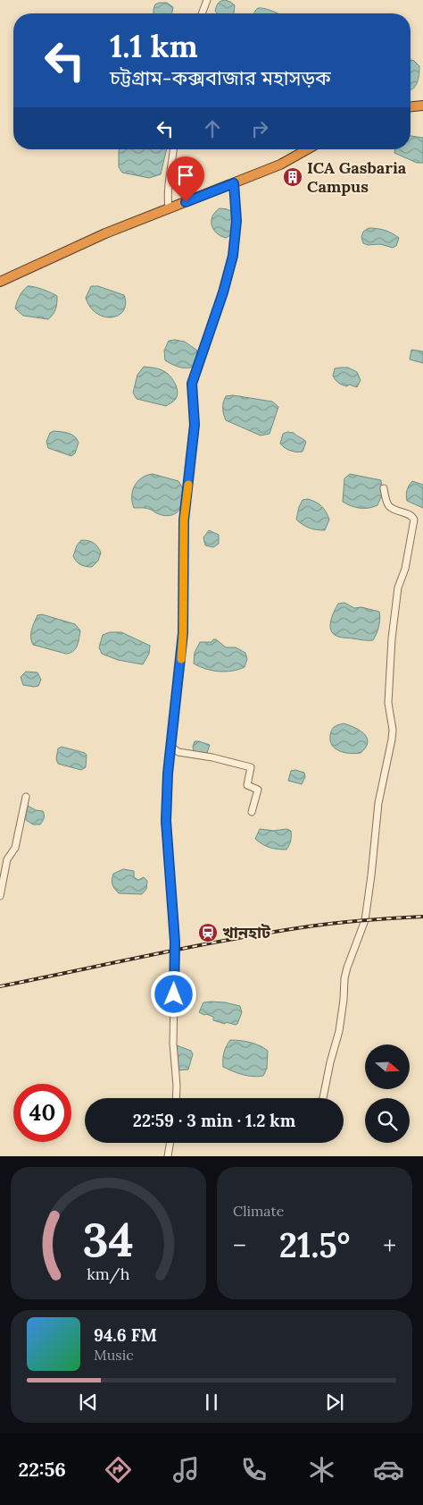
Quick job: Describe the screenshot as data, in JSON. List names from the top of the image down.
{
  "places": {
    "building": ["ICA Gasbaria Campus"],
    "station": ["খানহাট"]
  },
  "north": "right",
  "page": {
    "turn": ["1.1 km", "চট্টগ্রাম-কক্সবাজার মহাসড়ক"],
    "limit": "40",
    "trip": "22:59 · 3 min · 1.2 km",
    "tile": "Climate",
    "heat": ["−", "21.5°", "+"],
    "song": ["94.6 FM", "Music"],
    "tabs": "22:56",
    "gauge": ["34", "km/h"]
  }
}
